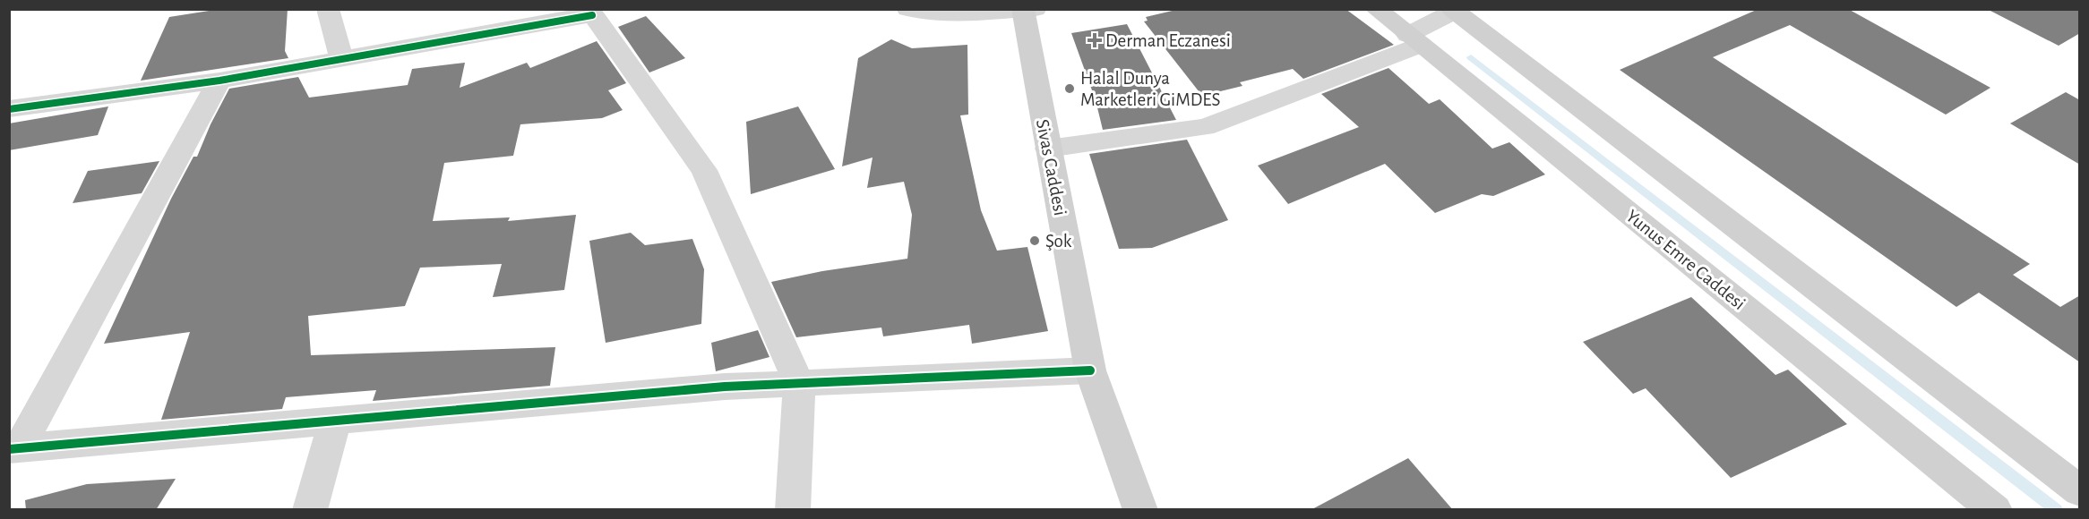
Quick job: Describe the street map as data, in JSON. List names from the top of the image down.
{
  "streets": {
    "main road": ["Sivas Caddesi", "Yunus Emre Caddesi"]
  },
  "places": {
    "health": ["Derman Eczanesi"],
    "other": ["Halal Dunya Marketleri GiMDES", "Şok"]
  }
}
